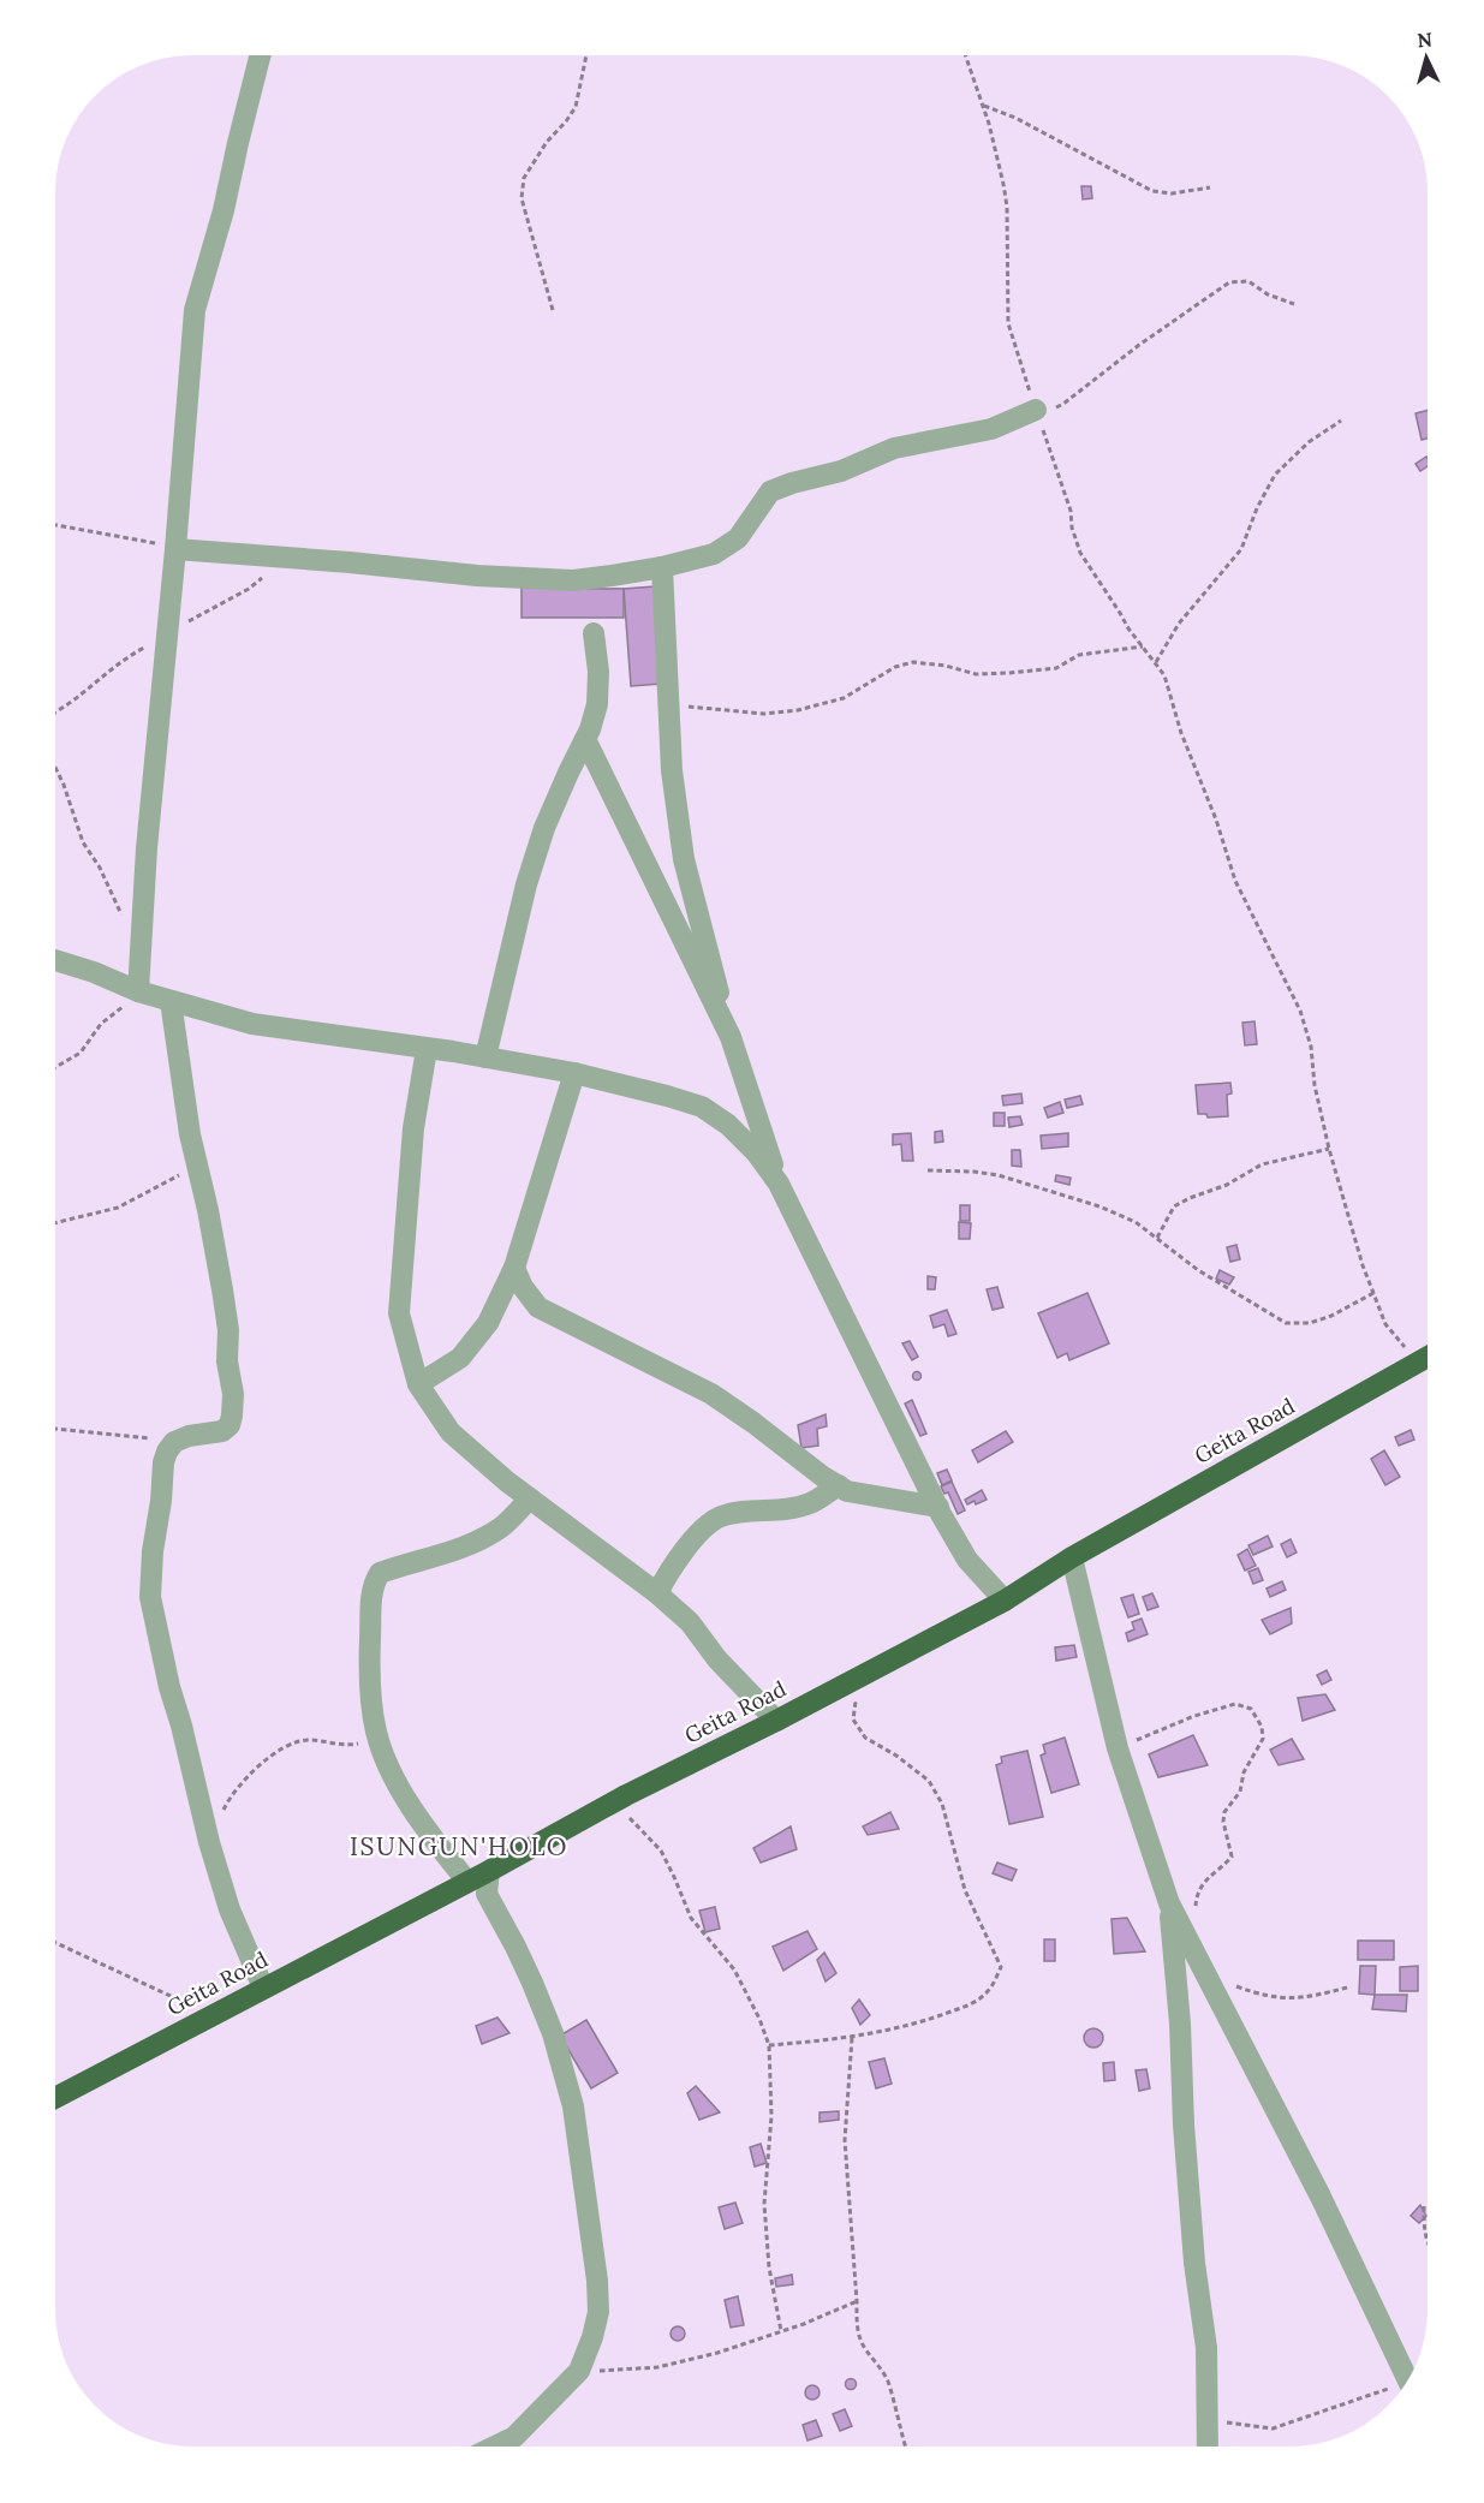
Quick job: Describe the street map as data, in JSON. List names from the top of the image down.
{
  "streets": {
    "highway": ["Geita Road"]
  },
  "districts": ["ISUNGUN'HOLO"],
  "north": "top"
}
